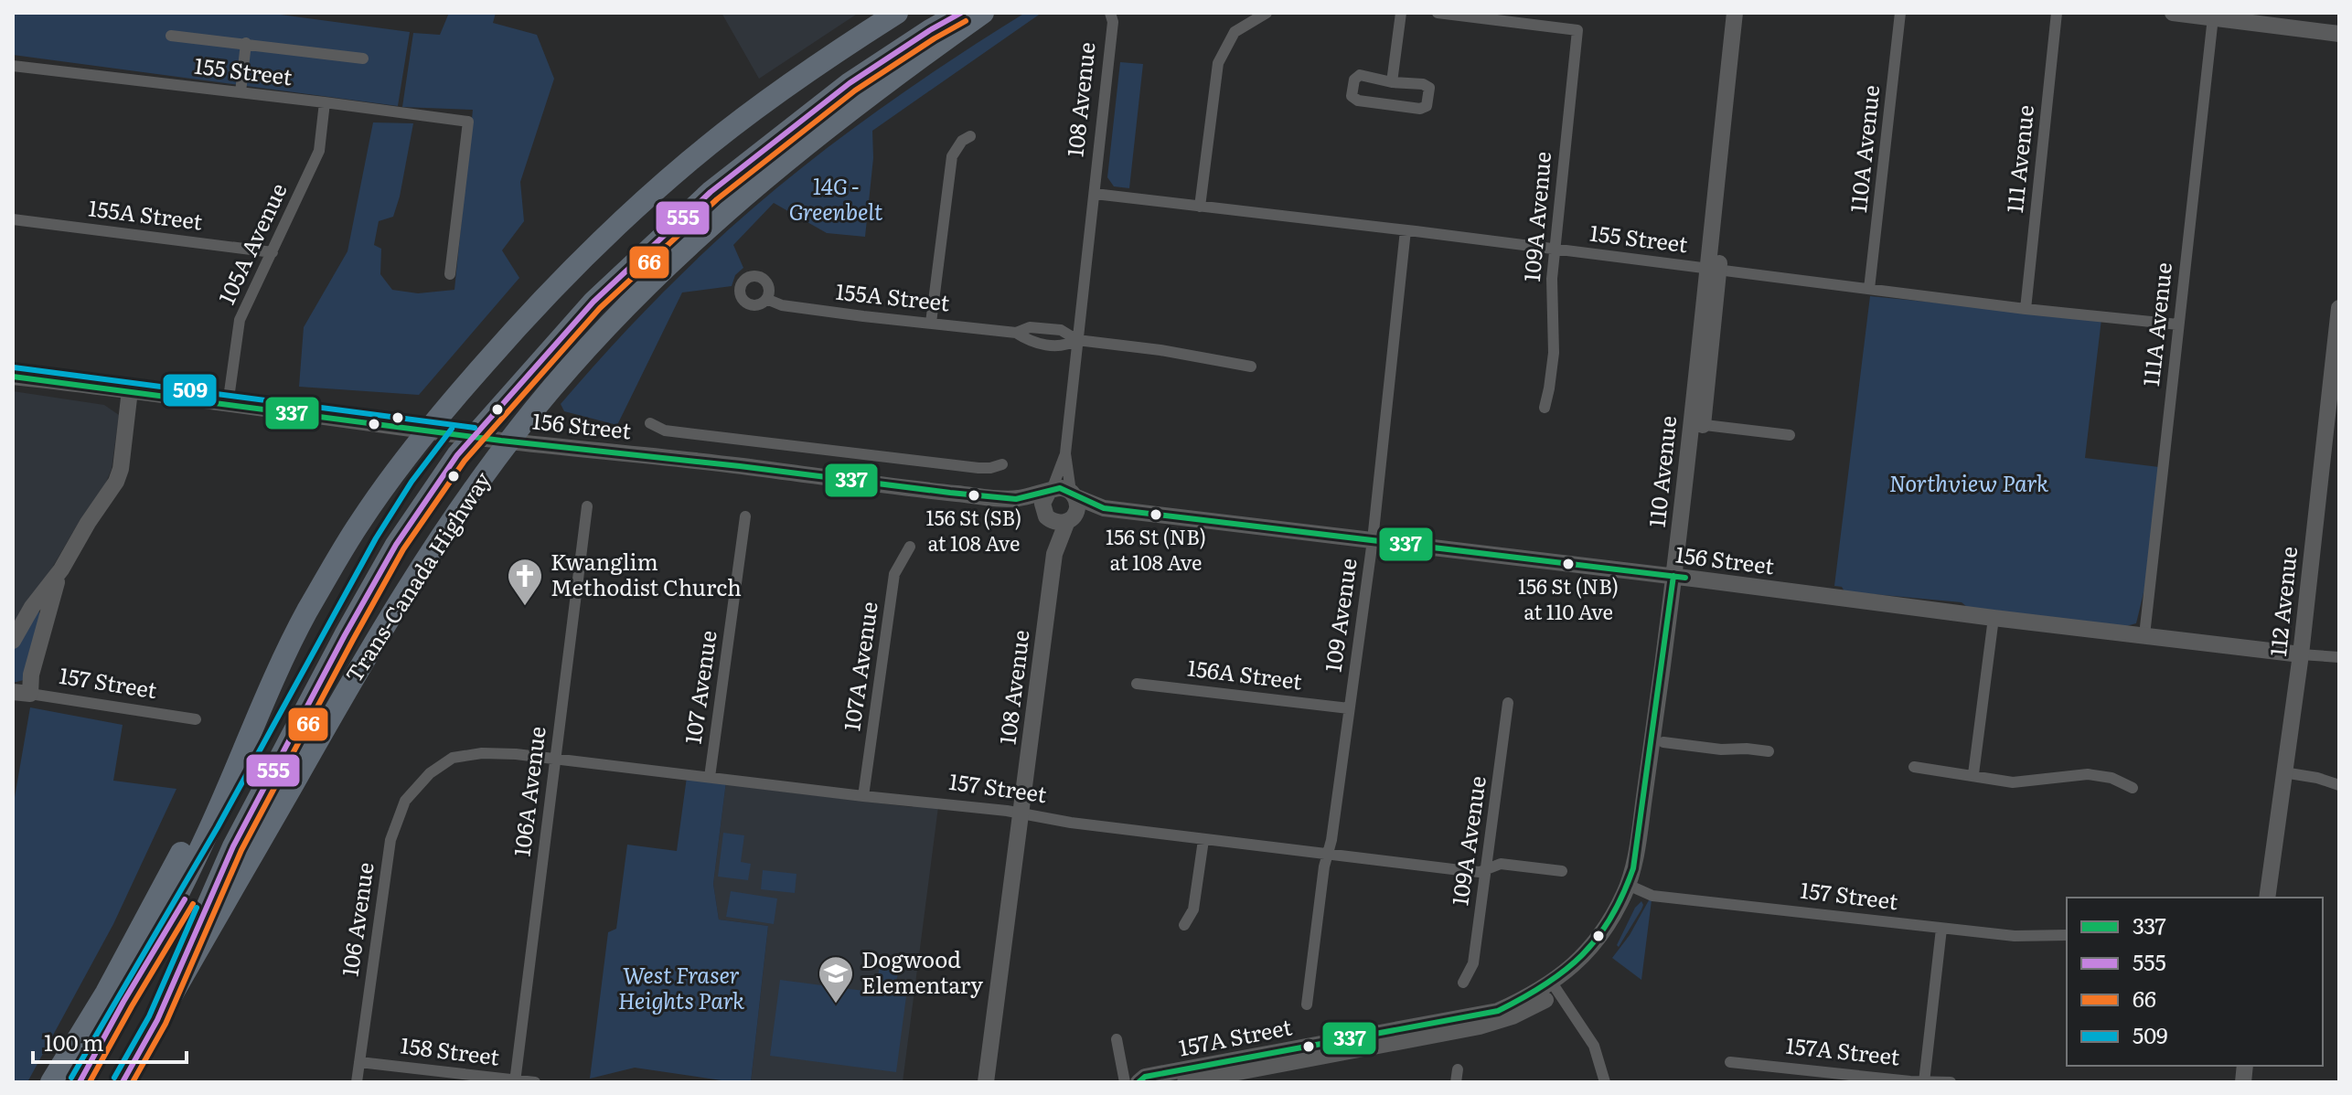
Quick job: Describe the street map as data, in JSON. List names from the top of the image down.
{
  "streets": {
    "highway": ["Trans-Canada Highway"],
    "street": [
      "155 Street",
      "108 Avenue",
      "110A Avenue",
      "111 Avenue",
      "155A Street",
      "109A Avenue",
      "105A Avenue",
      "111A Avenue",
      "156 Street",
      "110 Avenue",
      "112 Avenue",
      "109 Avenue",
      "107A Avenue",
      "156A Street",
      "157 Street",
      "107 Avenue",
      "106A Avenue",
      "106 Avenue",
      "157A Street",
      "158 Street"
    ]
  },
  "crossings": [
    ["155 Street", "108 Avenue"],
    ["155 Street", "110A Avenue"],
    ["155 Street", "111 Avenue"],
    ["155 Street", "109A Avenue"],
    ["155 Street", "105A Avenue"],
    ["155 Street", "111A Avenue"],
    ["155 Street", "110 Avenue"],
    ["155 Street", "109 Avenue"],
    ["108 Avenue", "155A Street"],
    ["108 Avenue", "156 Street"],
    ["108 Avenue", "157 Street"],
    ["155A Street", "105A Avenue"],
    ["109A Avenue", "157 Street"],
    ["105A Avenue", "156 Street"],
    ["111A Avenue", "156 Street"],
    ["156 Street", "110 Avenue"],
    ["156 Street", "112 Avenue"],
    ["156 Street", "109 Avenue"],
    ["110 Avenue", "157 Street"],
    ["110 Avenue", "157A Street"],
    ["109 Avenue", "156A Street"],
    ["109 Avenue", "157 Street"],
    ["107A Avenue", "157 Street"],
    ["157 Street", "107 Avenue"],
    ["157 Street", "106A Avenue"],
    ["157 Street", "106 Avenue"],
    ["106A Avenue", "158 Street"],
    ["106 Avenue", "158 Street"]
  ],
  "parks": ["14G - Greenbelt", "Northview Park", "West Fraser Heights Park"],
  "places": {
    "other": ["156 St (SB) at 108 Ave", "156 St (NB) at 108 Ave", "156 St (NB) at 110 Ave"],
    "church": ["Kwanglim Methodist Church"],
    "school or university": ["Dogwood Elementary"]
  },
  "lines": [
    "transit line 555",
    "transit line 66",
    "transit line 509",
    "transit line 337"
  ],
  "legend": [
    "337",
    "555",
    "66",
    "509"
  ],
  "scale_bar": "100 m"
}
